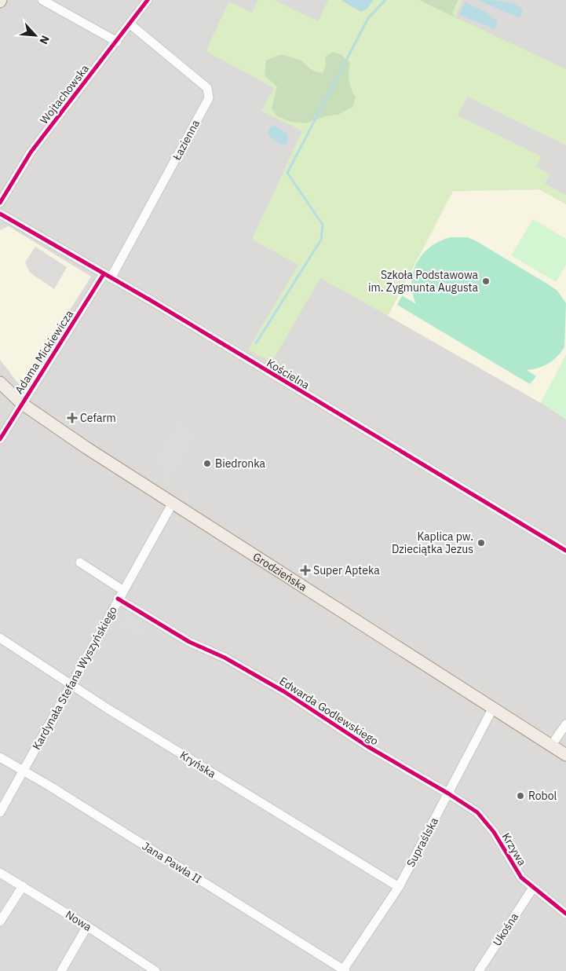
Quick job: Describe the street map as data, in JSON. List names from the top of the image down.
{
  "streets": {
    "main road": ["Grodzieńska"],
    "street": [
      "Wojtachowska",
      "Łazienna",
      "Adama Mickiewicza",
      "Kościelna",
      "Kardynała Stefana Wyszyńskiego",
      "Edwarda Godlewskiego",
      "Kryńska",
      "Supraślska",
      "Krzywa",
      "Jana Pawła II",
      "Nowa",
      "Ukośna"
    ]
  },
  "crossings": [
    ["Wojtachowska", "Łazienna"],
    ["Łazienna", "Adama Mickiewicza"],
    ["Łazienna", "Kościelna"],
    ["Adama Mickiewicza", "Kościelna"],
    ["Adama Mickiewicza", "Grodzieńska"],
    ["Grodzieńska", "Kardynała Stefana Wyszyńskiego"],
    ["Grodzieńska", "Supraślska"],
    ["Kardynała Stefana Wyszyńskiego", "Edwarda Godlewskiego"],
    ["Kardynała Stefana Wyszyńskiego", "Kryńska"],
    ["Kardynała Stefana Wyszyńskiego", "Jana Pawła II"],
    ["Edwarda Godlewskiego", "Supraślska"],
    ["Edwarda Godlewskiego", "Krzywa"],
    ["Kryńska", "Supraślska"],
    ["Supraślska", "Krzywa"],
    ["Supraślska", "Jana Pawła II"],
    ["Krzywa", "Ukośna"]
  ],
  "places": {
    "other": [
      "Szkoła Podstawowa im. Zygmunta Augusta",
      "Biedronka",
      "Kaplica pw. Dzieciątka Jezus",
      "Robol"
    ],
    "health": ["Cefarm", "Super Apteka"]
  },
  "north": "bottom right"
}
